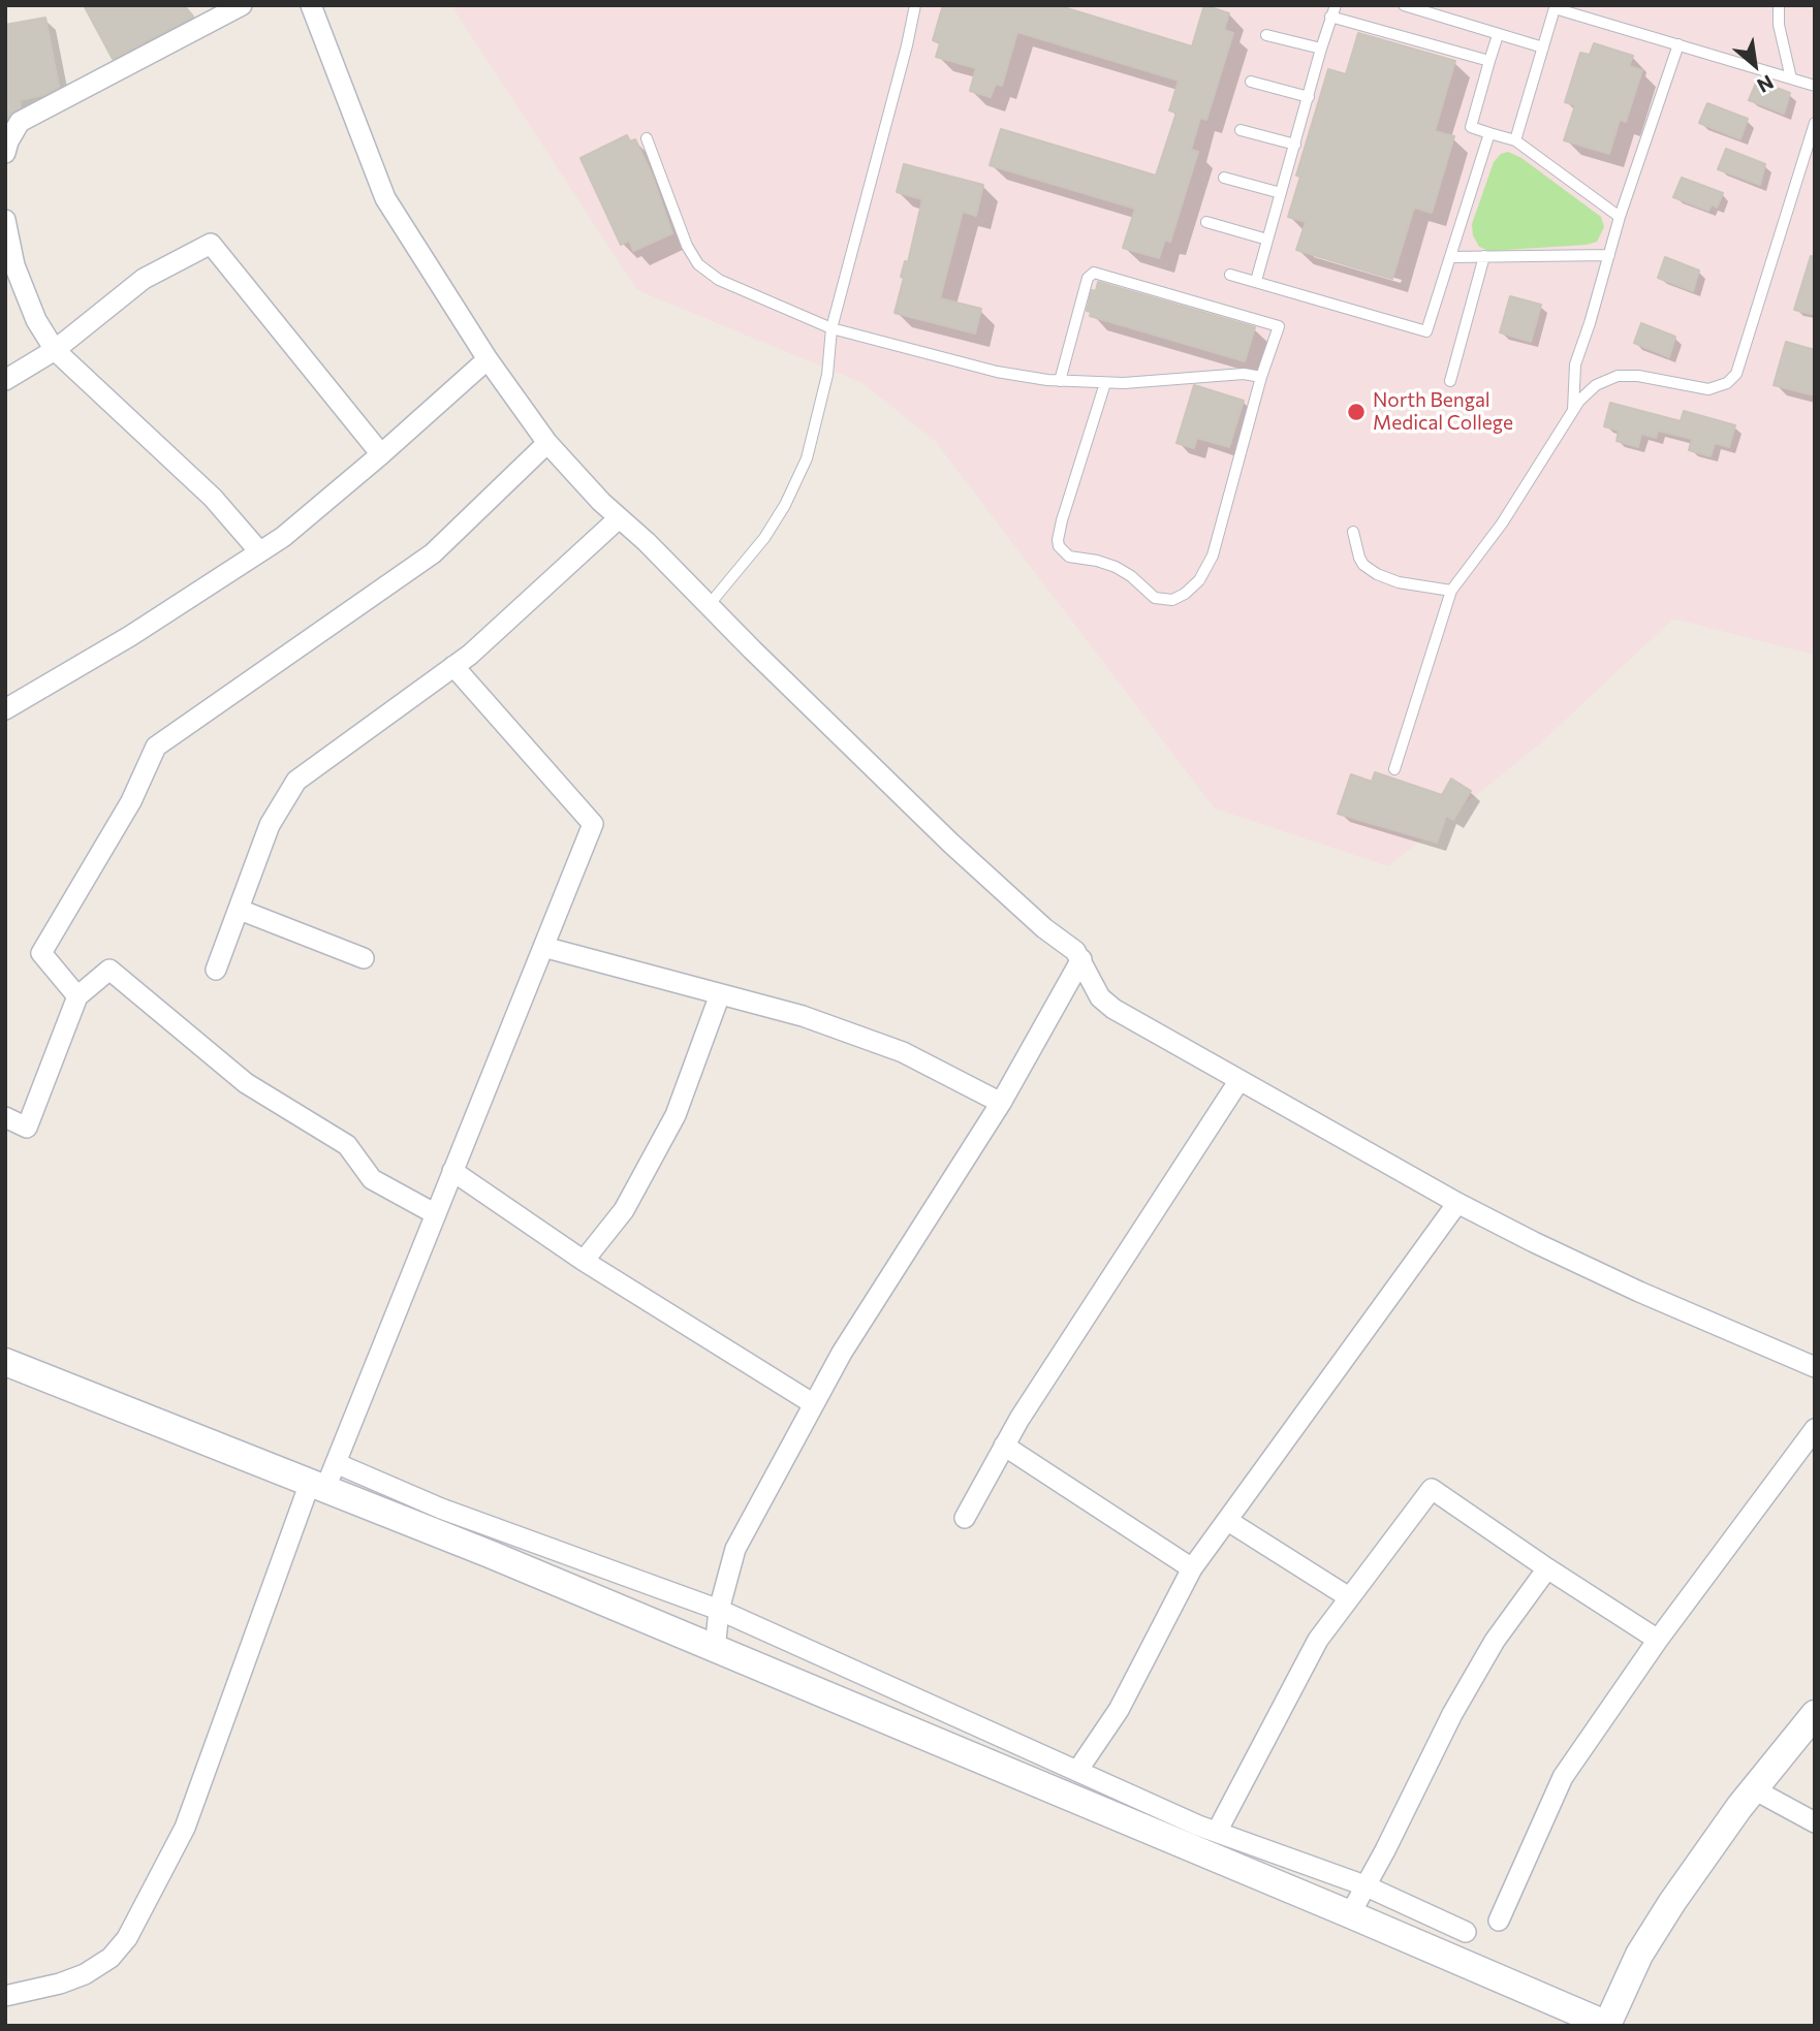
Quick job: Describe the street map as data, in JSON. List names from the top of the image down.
{
  "places": ["North Bengal Medical College"],
  "north": "bottom right"
}
